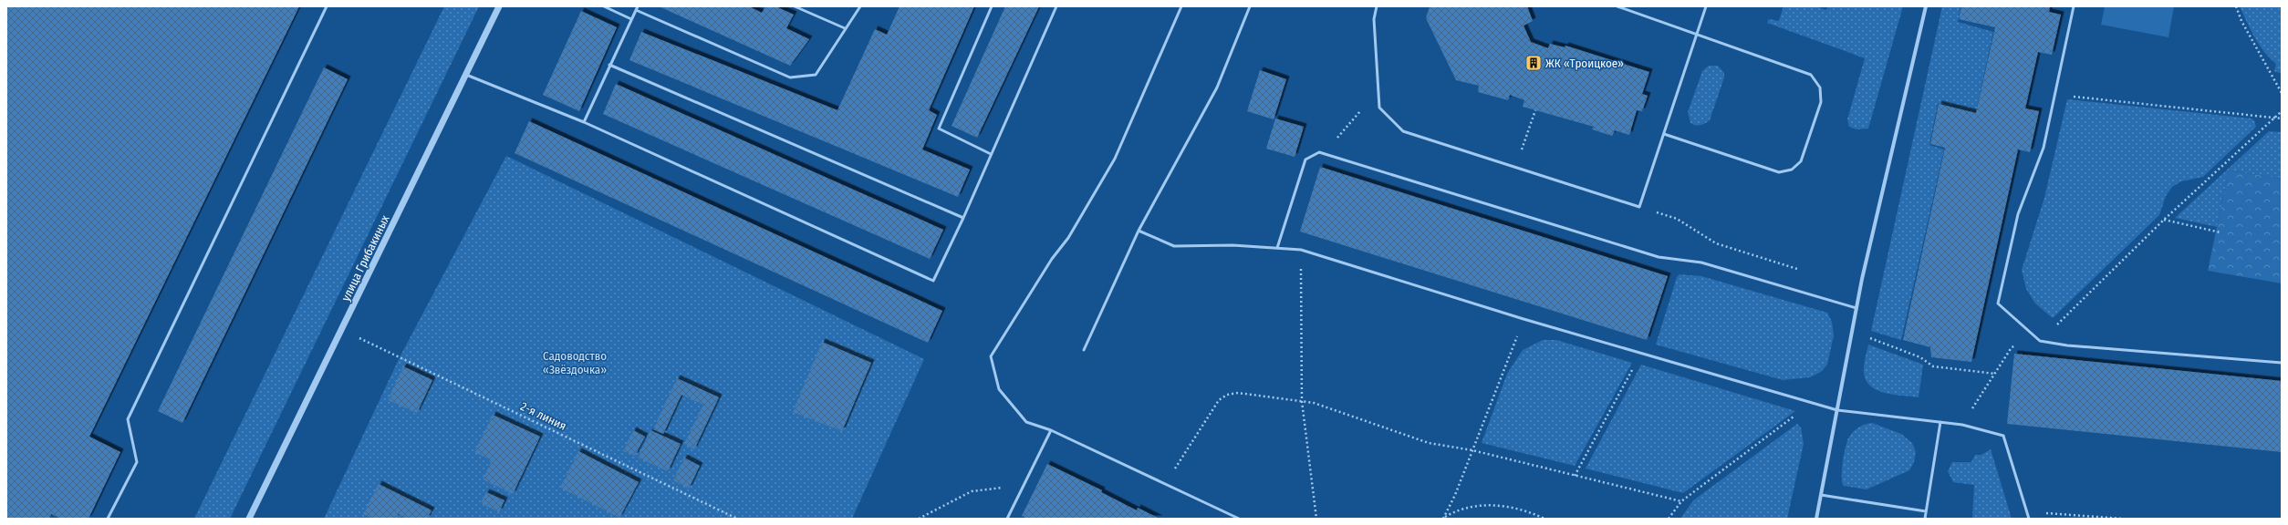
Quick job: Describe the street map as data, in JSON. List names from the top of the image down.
{
  "streets": {
    "street": ["улица Грибакиных"],
    "path": ["2-я линия"]
  },
  "crossings": [
    ["улица Грибакиных", "2-я линия"]
  ],
  "parks": ["Садоводство «Звёздочка»"],
  "places": {
    "building": ["ЖК «Троицкое»"]
  }
}
